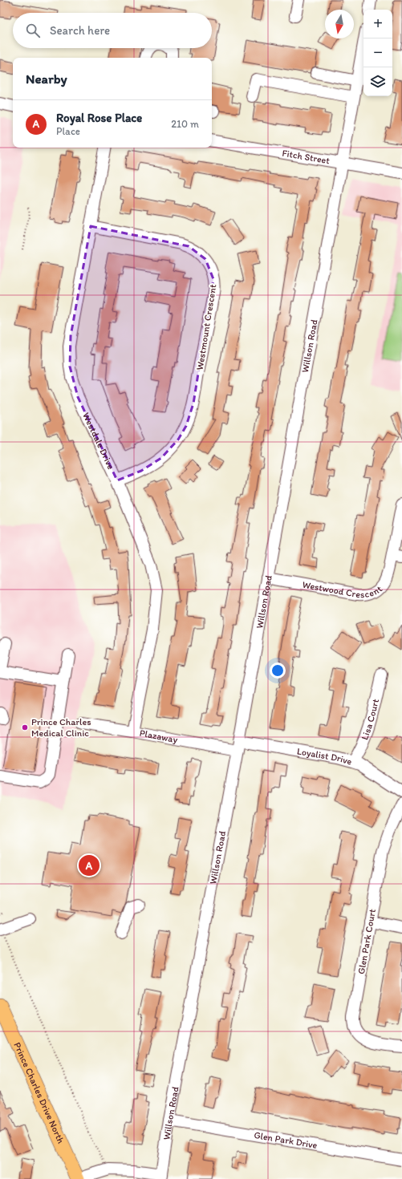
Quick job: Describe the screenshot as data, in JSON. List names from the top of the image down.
{
  "streets": {
    "main road": ["Prince Charles Drive North"],
    "street": [
      "Fitch Street",
      "Westmount Crescent",
      "Willson Road",
      "Westdale Drive",
      "Westwood Crescent",
      "Lisa Court",
      "Plazaway",
      "Loyalist Drive",
      "Glen Park Court",
      "Glen Park Drive"
    ]
  },
  "crossings": [
    ["Fitch Street", "Willson Road"],
    ["Westmount Crescent", "Westdale Drive"],
    ["Willson Road", "Westwood Crescent"],
    ["Willson Road", "Plazaway"],
    ["Willson Road", "Loyalist Drive"],
    ["Willson Road", "Glen Park Drive"],
    ["Westdale Drive", "Plazaway"],
    ["Lisa Court", "Loyalist Drive"],
    ["Plazaway", "Loyalist Drive"]
  ],
  "places": ["Prince Charles Medical Clinic"],
  "north": "bottom",
  "page": {
    "map_buttons": ["+", "−"],
    "search": "Search here",
    "heading": "Nearby",
    "list": [
      {
        "mark": "A",
        "name": "Royal Rose Place",
        "note": "Place",
        "value": "210 m"
      }
    ],
    "pins": "A"
  }
}
